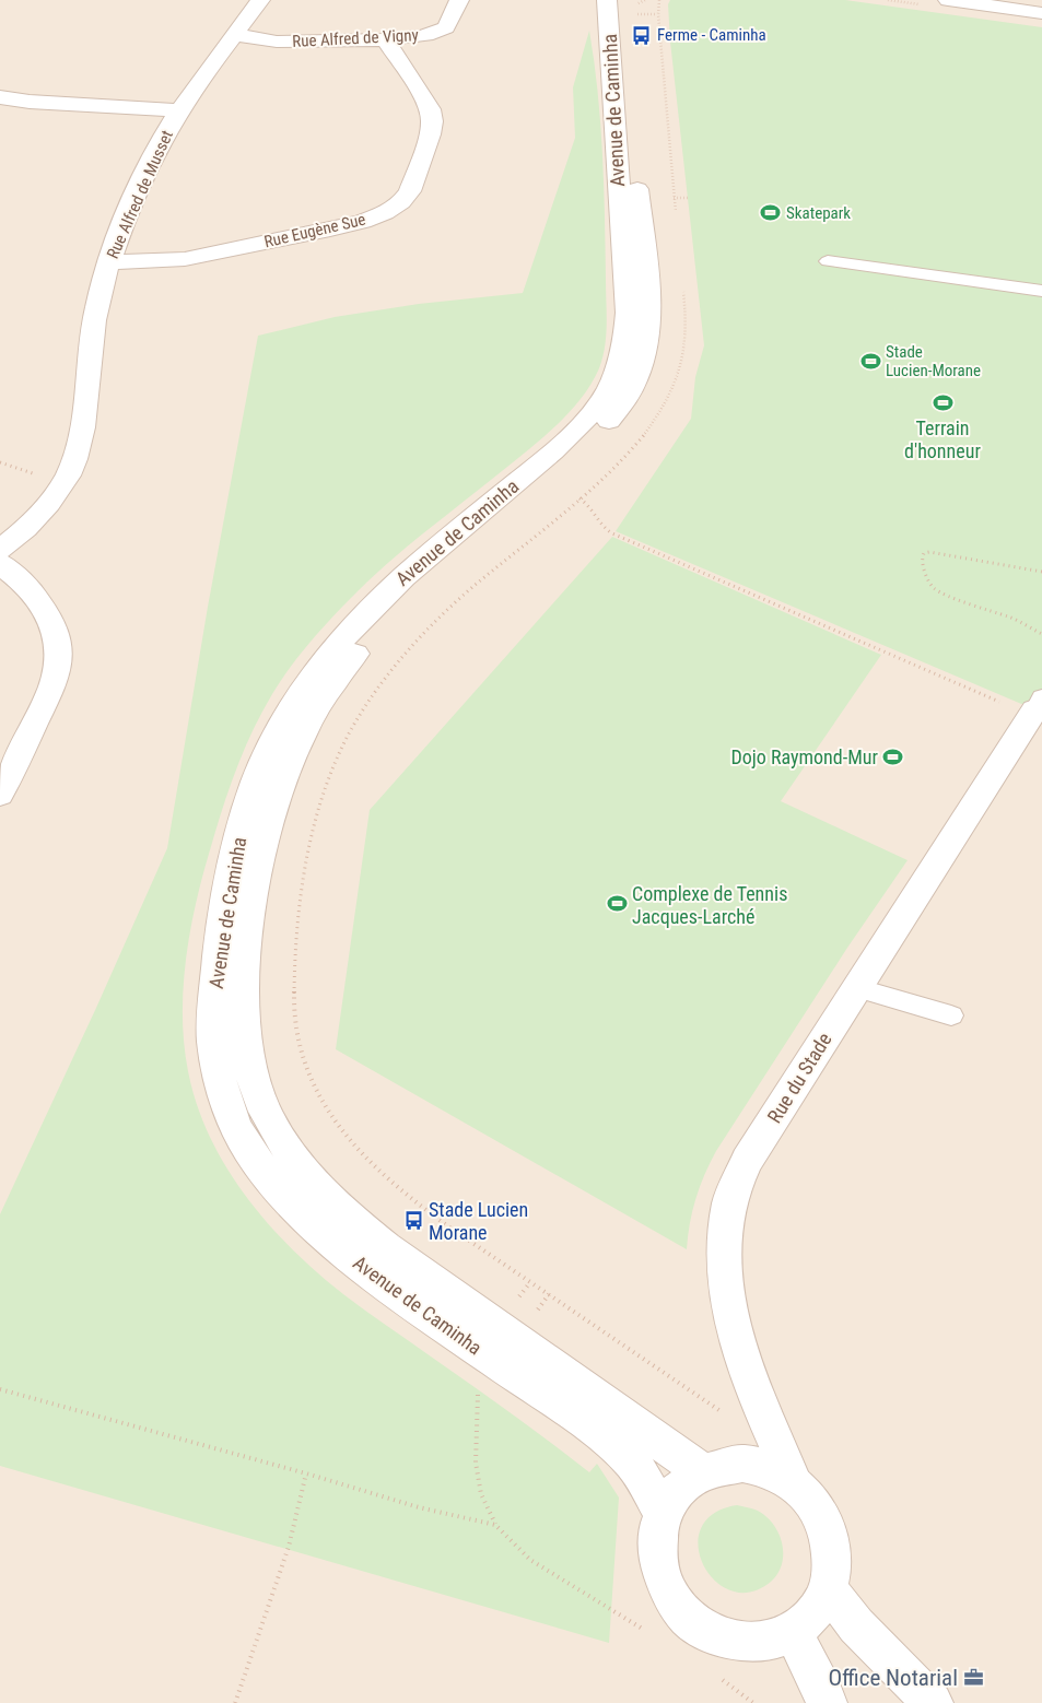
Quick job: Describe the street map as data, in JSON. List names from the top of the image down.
{
  "streets": {
    "street": [
      "Rue Alfred de Vigny",
      "Avenue de Caminha",
      "Rue Alfred de Musset",
      "Rue Eugène Sue",
      "Rue du Stade"
    ]
  },
  "crossings": [
    ["Rue Alfred de Vigny", "Rue Alfred de Musset"],
    ["Rue Alfred de Vigny", "Rue Eugène Sue"],
    ["Avenue de Caminha", "Rue du Stade"],
    ["Rue Alfred de Musset", "Rue Eugène Sue"]
  ],
  "places": {
    "bus stop": ["Ferme - Caminha", "Stade Lucien Morane"],
    "sports": [
      "Skatepark",
      "Stade Lucien-Morane",
      "Terrain d'honneur",
      "Dojo Raymond-Mur",
      "Complexe de Tennis Jacques-Larché"
    ],
    "office": ["Office Notarial"]
  }
}
